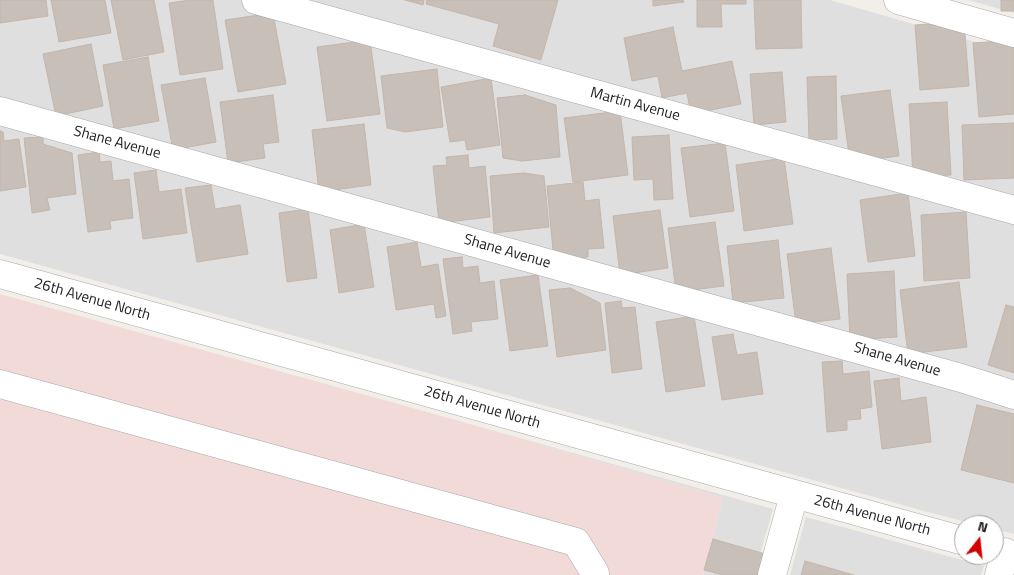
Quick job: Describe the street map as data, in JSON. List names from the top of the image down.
{
  "streets": {
    "street": ["Martin Avenue", "Shane Avenue", "26th Avenue North"]
  },
  "north": "top"
}
